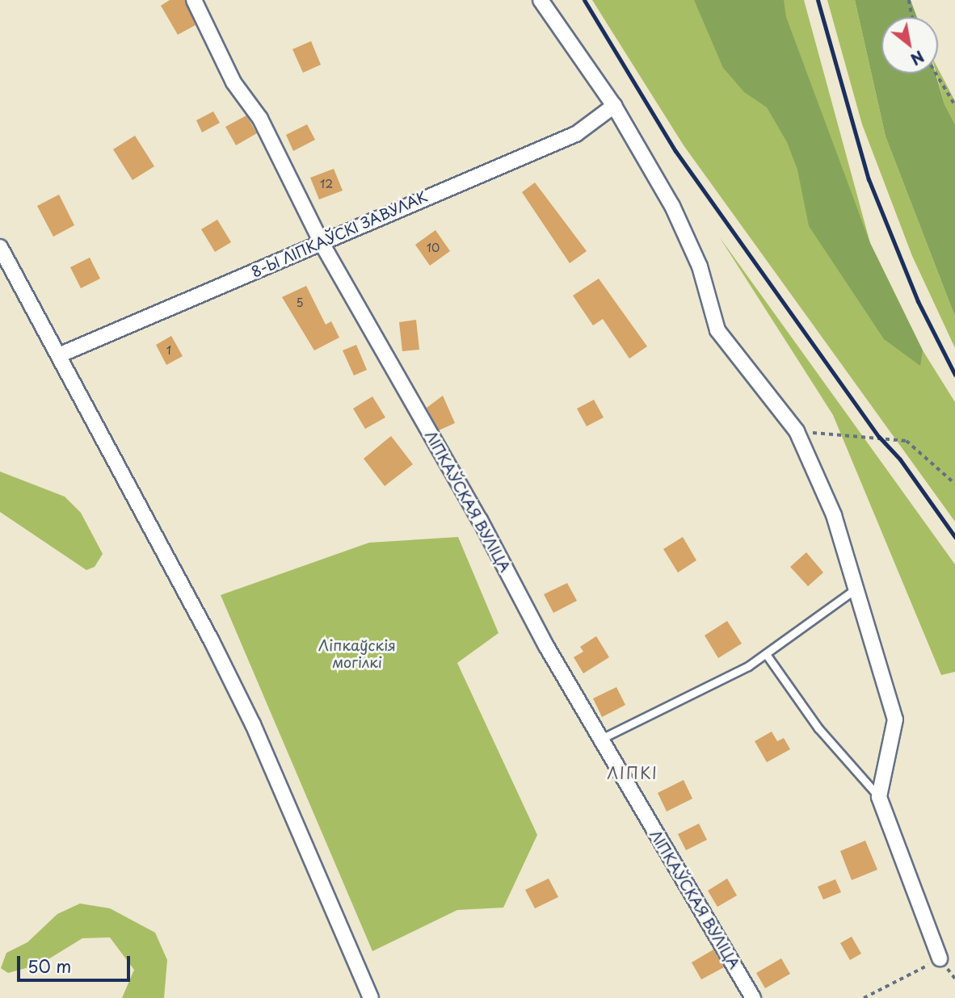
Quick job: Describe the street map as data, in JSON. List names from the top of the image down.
{
  "streets": {
    "street": ["8-Ы ЛІПКАЎСКІ ЗАВУЛАК", "ЛІПКАЎСКАЯ ВУЛІЦА"]
  },
  "crossings": [
    ["8-Ы ЛІПКАЎСКІ ЗАВУЛАК", "ЛІПКАЎСКАЯ ВУЛІЦА"]
  ],
  "districts": ["ЛІПКІ"],
  "parks": ["Ліпкаўскія могілкі"],
  "house_numbers": [
    "12",
    "10",
    "5",
    "1"
  ],
  "scale_bar": "50 m",
  "north": "bottom right"
}
